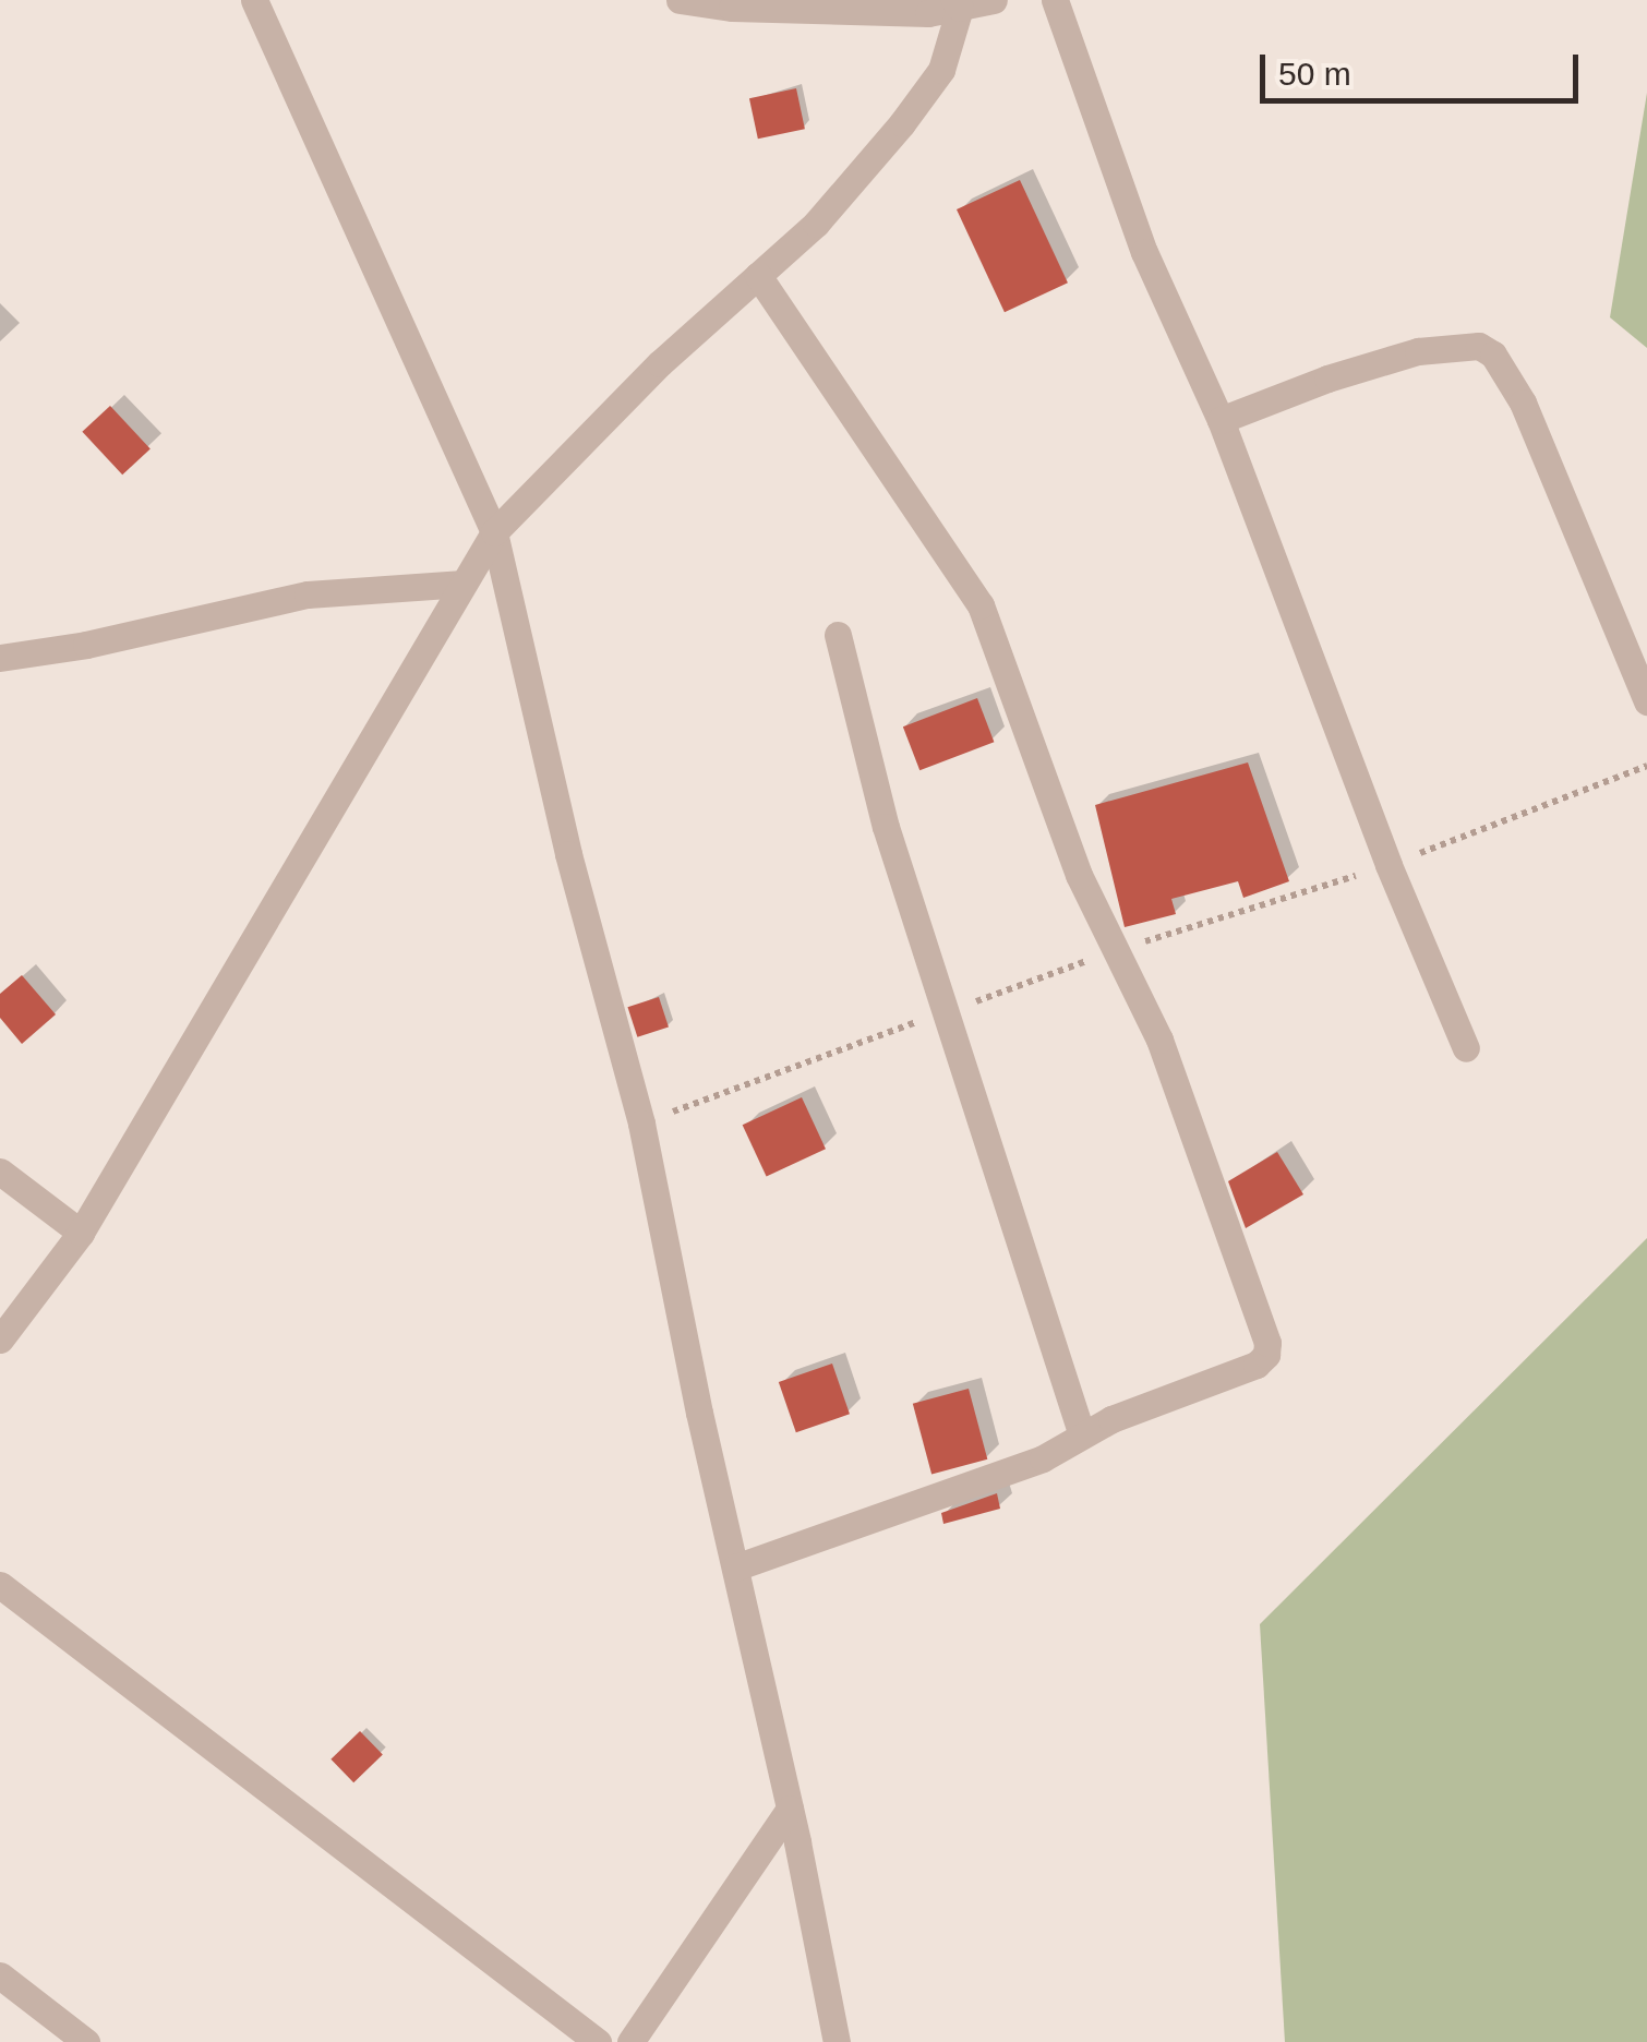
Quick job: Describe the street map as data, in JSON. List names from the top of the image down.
{
  "scale_bar": "50 m"
}
